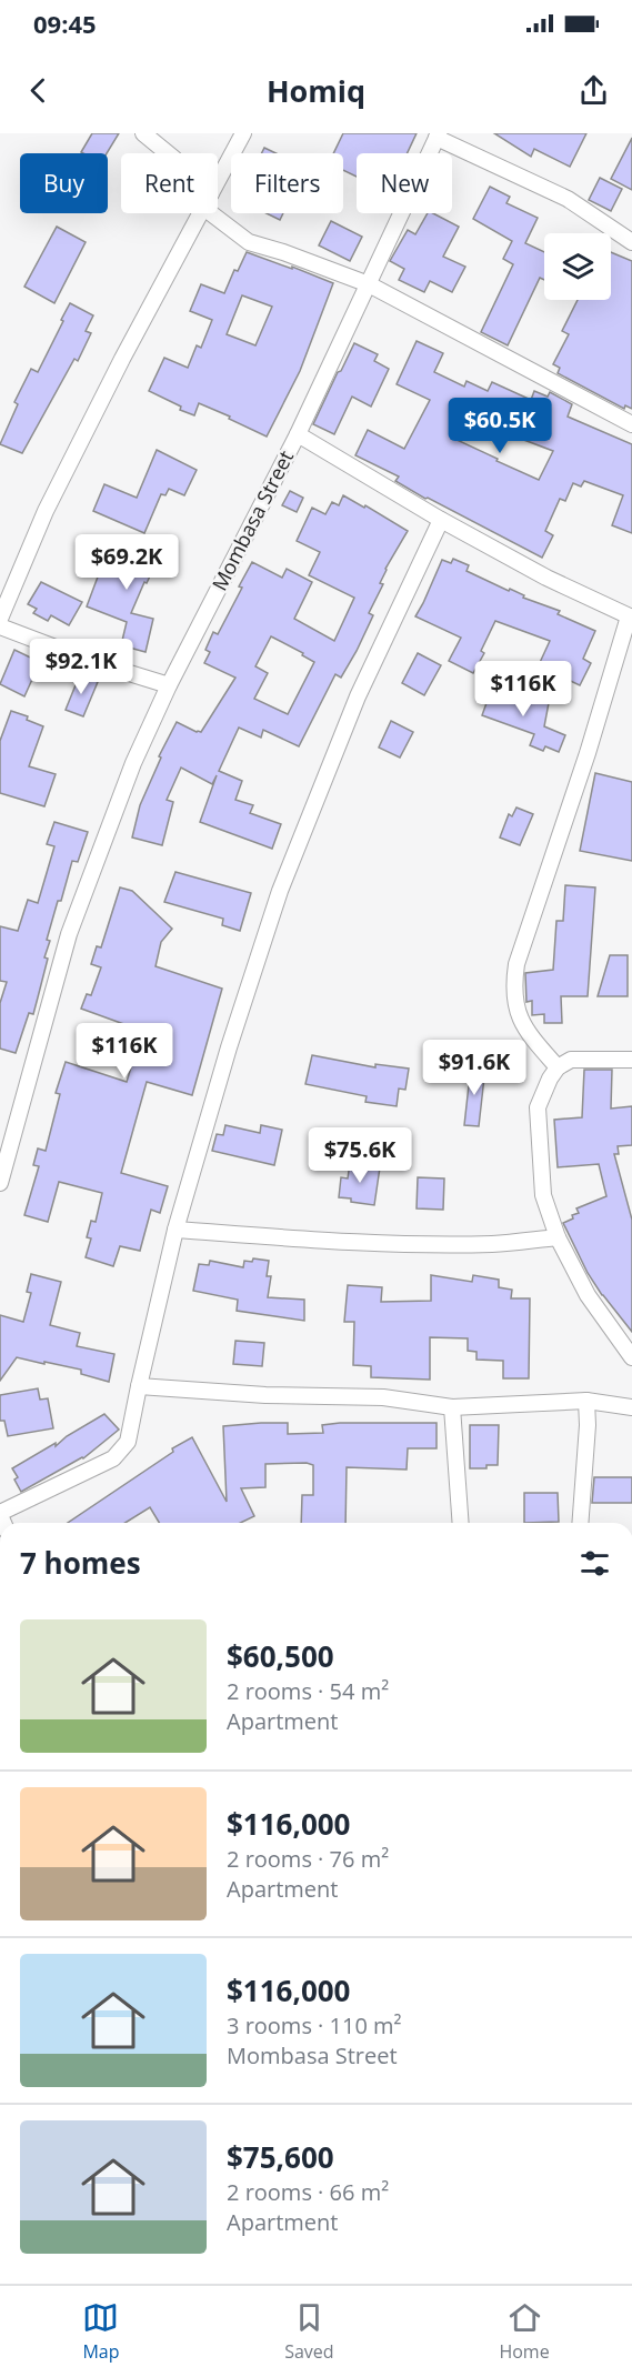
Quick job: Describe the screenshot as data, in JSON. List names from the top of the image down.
{
  "streets": {
    "street": ["Mombasa Street"]
  },
  "page": {
    "status": "09:45",
    "header": "Homiq",
    "chip": [
      "Buy",
      "Rent",
      "Filters",
      "New"
    ],
    "price": [
      "$60.5K",
      "$69.2K",
      "$92.1K",
      "$116K",
      "$116K",
      "$91.6K",
      "$75.6K"
    ],
    "heading": "7 homes",
    "list": [
      {
        "name": "$60,500",
        "note": "2 rooms · 54 m² · Apartment"
      },
      {
        "name": "$116,000",
        "note": "2 rooms · 76 m² · Apartment"
      },
      {
        "name": "$116,000",
        "note": "3 rooms · 110 m² · Mombasa Street"
      },
      {
        "name": "$75,600",
        "note": "2 rooms · 66 m² · Apartment"
      }
    ],
    "tabs": ["Map", "Saved", "Home"]
  }
}
